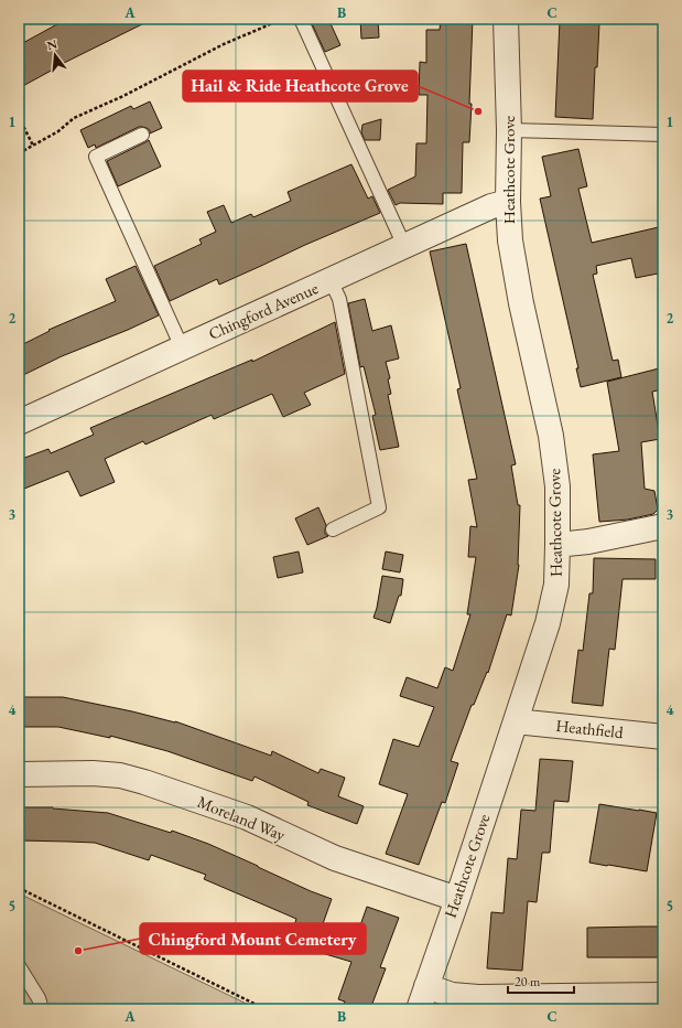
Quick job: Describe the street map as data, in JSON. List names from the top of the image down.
{
  "streets": {
    "street": [
      "Heathcote Grove",
      "Chingford Avenue",
      "Heathfield",
      "Moreland Way"
    ]
  },
  "crossings": [
    ["Heathcote Grove", "Chingford Avenue"],
    ["Heathcote Grove", "Heathfield"],
    ["Heathcote Grove", "Moreland Way"]
  ],
  "places": ["Hail & Ride Heathcote Grove", "Chingford Mount Cemetery"],
  "scale_bar": "20 m",
  "north": "top",
  "grid": {
    "columns": ["A", "B", "C"],
    "rows": [
      "1",
      "2",
      "3",
      "4",
      "5"
    ]
  }
}
